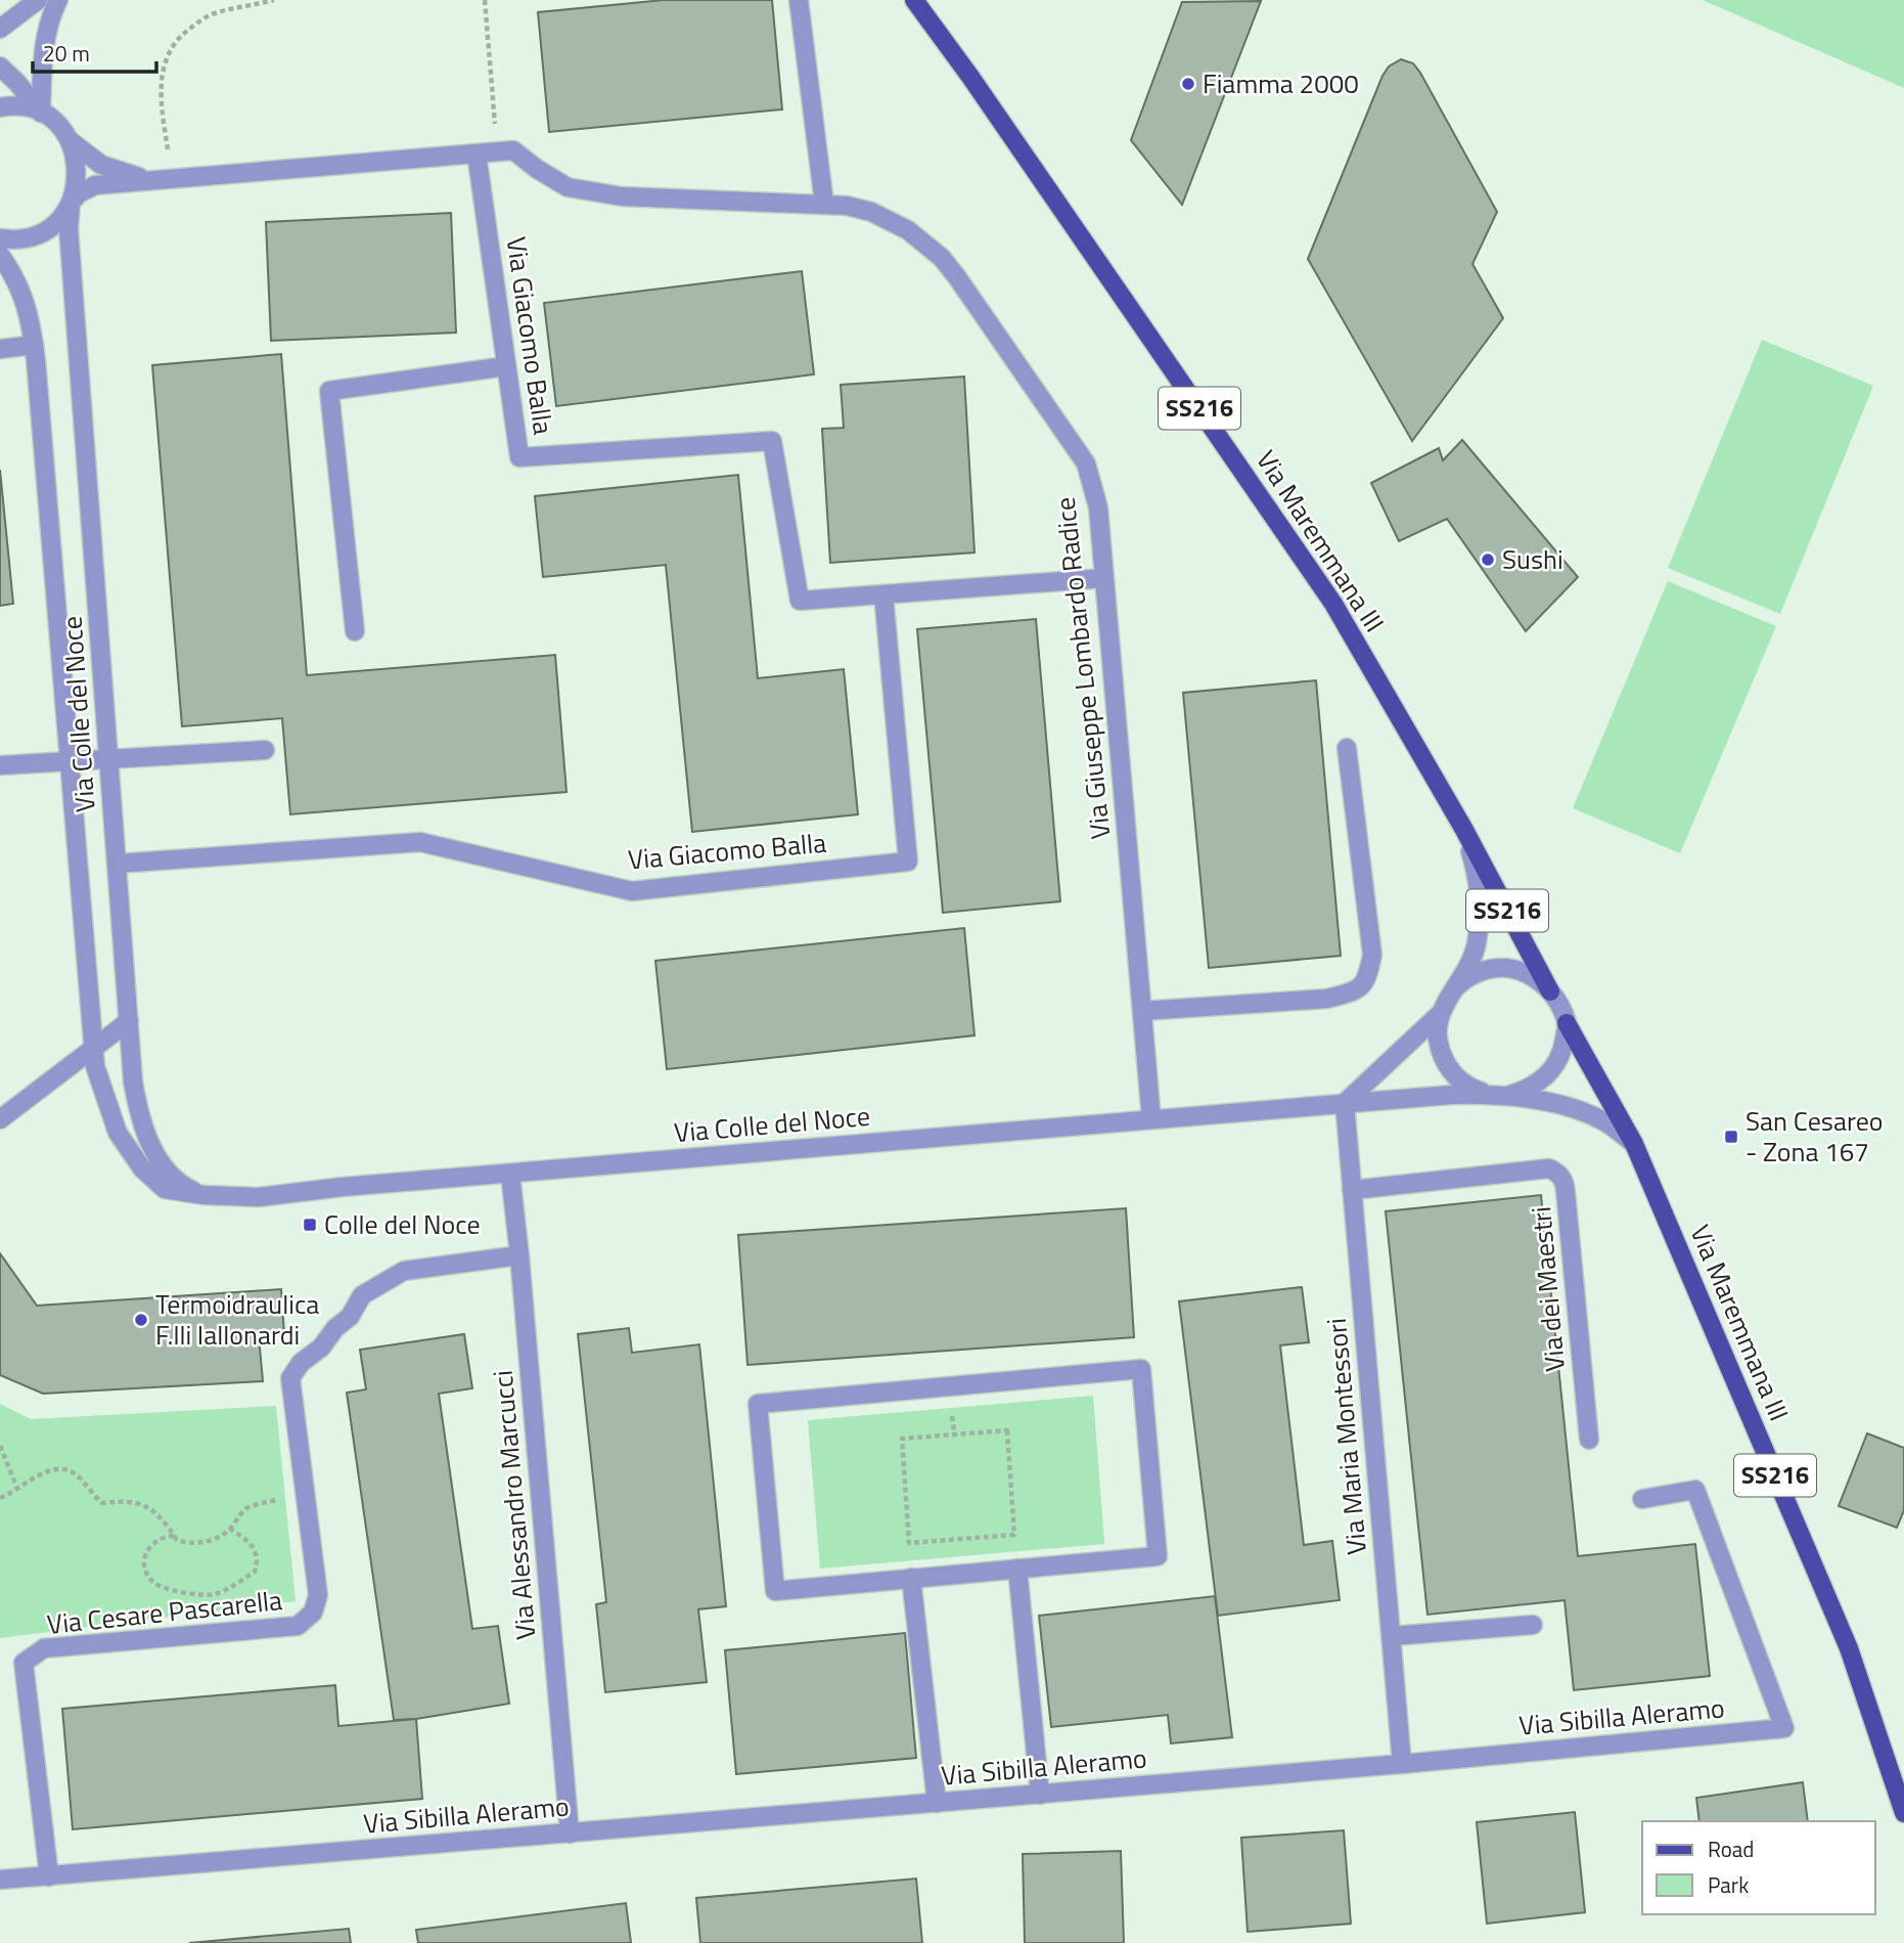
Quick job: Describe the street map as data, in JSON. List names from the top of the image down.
{
  "streets": {
    "main road": ["SS216", "Via Maremmana III"],
    "street": [
      "Via Giacomo Balla",
      "Via Giuseppe Lombardo Radice",
      "Via Colle del Noce",
      "Via dei Maestri",
      "Via Maria Montessori",
      "Via Alessandro Marcucci",
      "Via Cesare Pascarella",
      "Via Sibilla Aleramo"
    ]
  },
  "crossings": [
    ["Via Giacomo Balla", "Via Giuseppe Lombardo Radice"],
    ["Via Giacomo Balla", "Via Colle del Noce"],
    ["Via Maremmana III", "Via Colle del Noce"],
    ["Via Giuseppe Lombardo Radice", "Via Colle del Noce"],
    ["Via Colle del Noce", "Via Maria Montessori"],
    ["Via Colle del Noce", "Via Alessandro Marcucci"],
    ["Via dei Maestri", "Via Maria Montessori"],
    ["Via Maria Montessori", "Via Sibilla Aleramo"],
    ["Via Alessandro Marcucci", "Via Cesare Pascarella"],
    ["Via Alessandro Marcucci", "Via Sibilla Aleramo"],
    ["Via Cesare Pascarella", "Via Sibilla Aleramo"]
  ],
  "places": {
    "other": ["Fiamma 2000", "Sushi", "Termoidraulica F.lli Iallonardi"],
    "transit": ["San Cesareo - Zona 167", "Colle del Noce"]
  },
  "legend": ["Road", "Park"],
  "scale_bar": "20 m"
}
